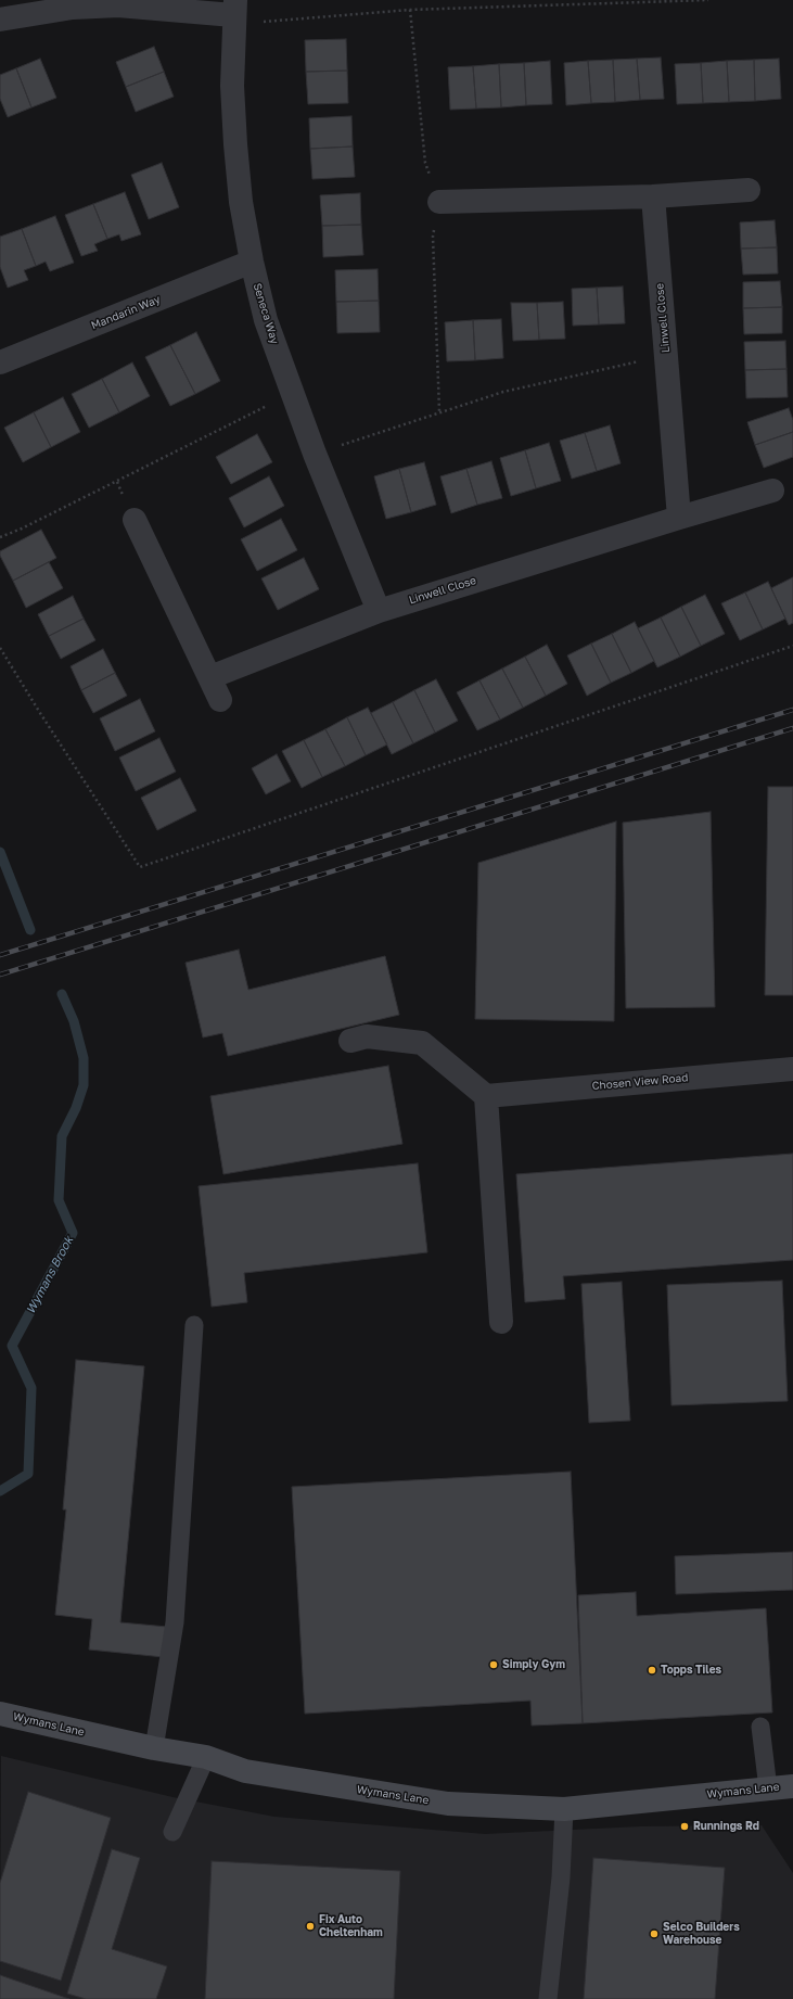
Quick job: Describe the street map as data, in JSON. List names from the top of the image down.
{
  "streets": {
    "street": [
      "Mandarin Way",
      "Seneca Way",
      "Linwell Close",
      "Chosen View Road",
      "Wymans Lane"
    ]
  },
  "crossings": [
    ["Mandarin Way", "Seneca Way"],
    ["Seneca Way", "Linwell Close"]
  ],
  "water": ["Wymans Brook"],
  "places": [
    "Simply Gym",
    "Topps Tiles",
    "Runnings Rd",
    "Fix Auto Cheltenham",
    "Selco Builders Warehouse"
  ]
}
